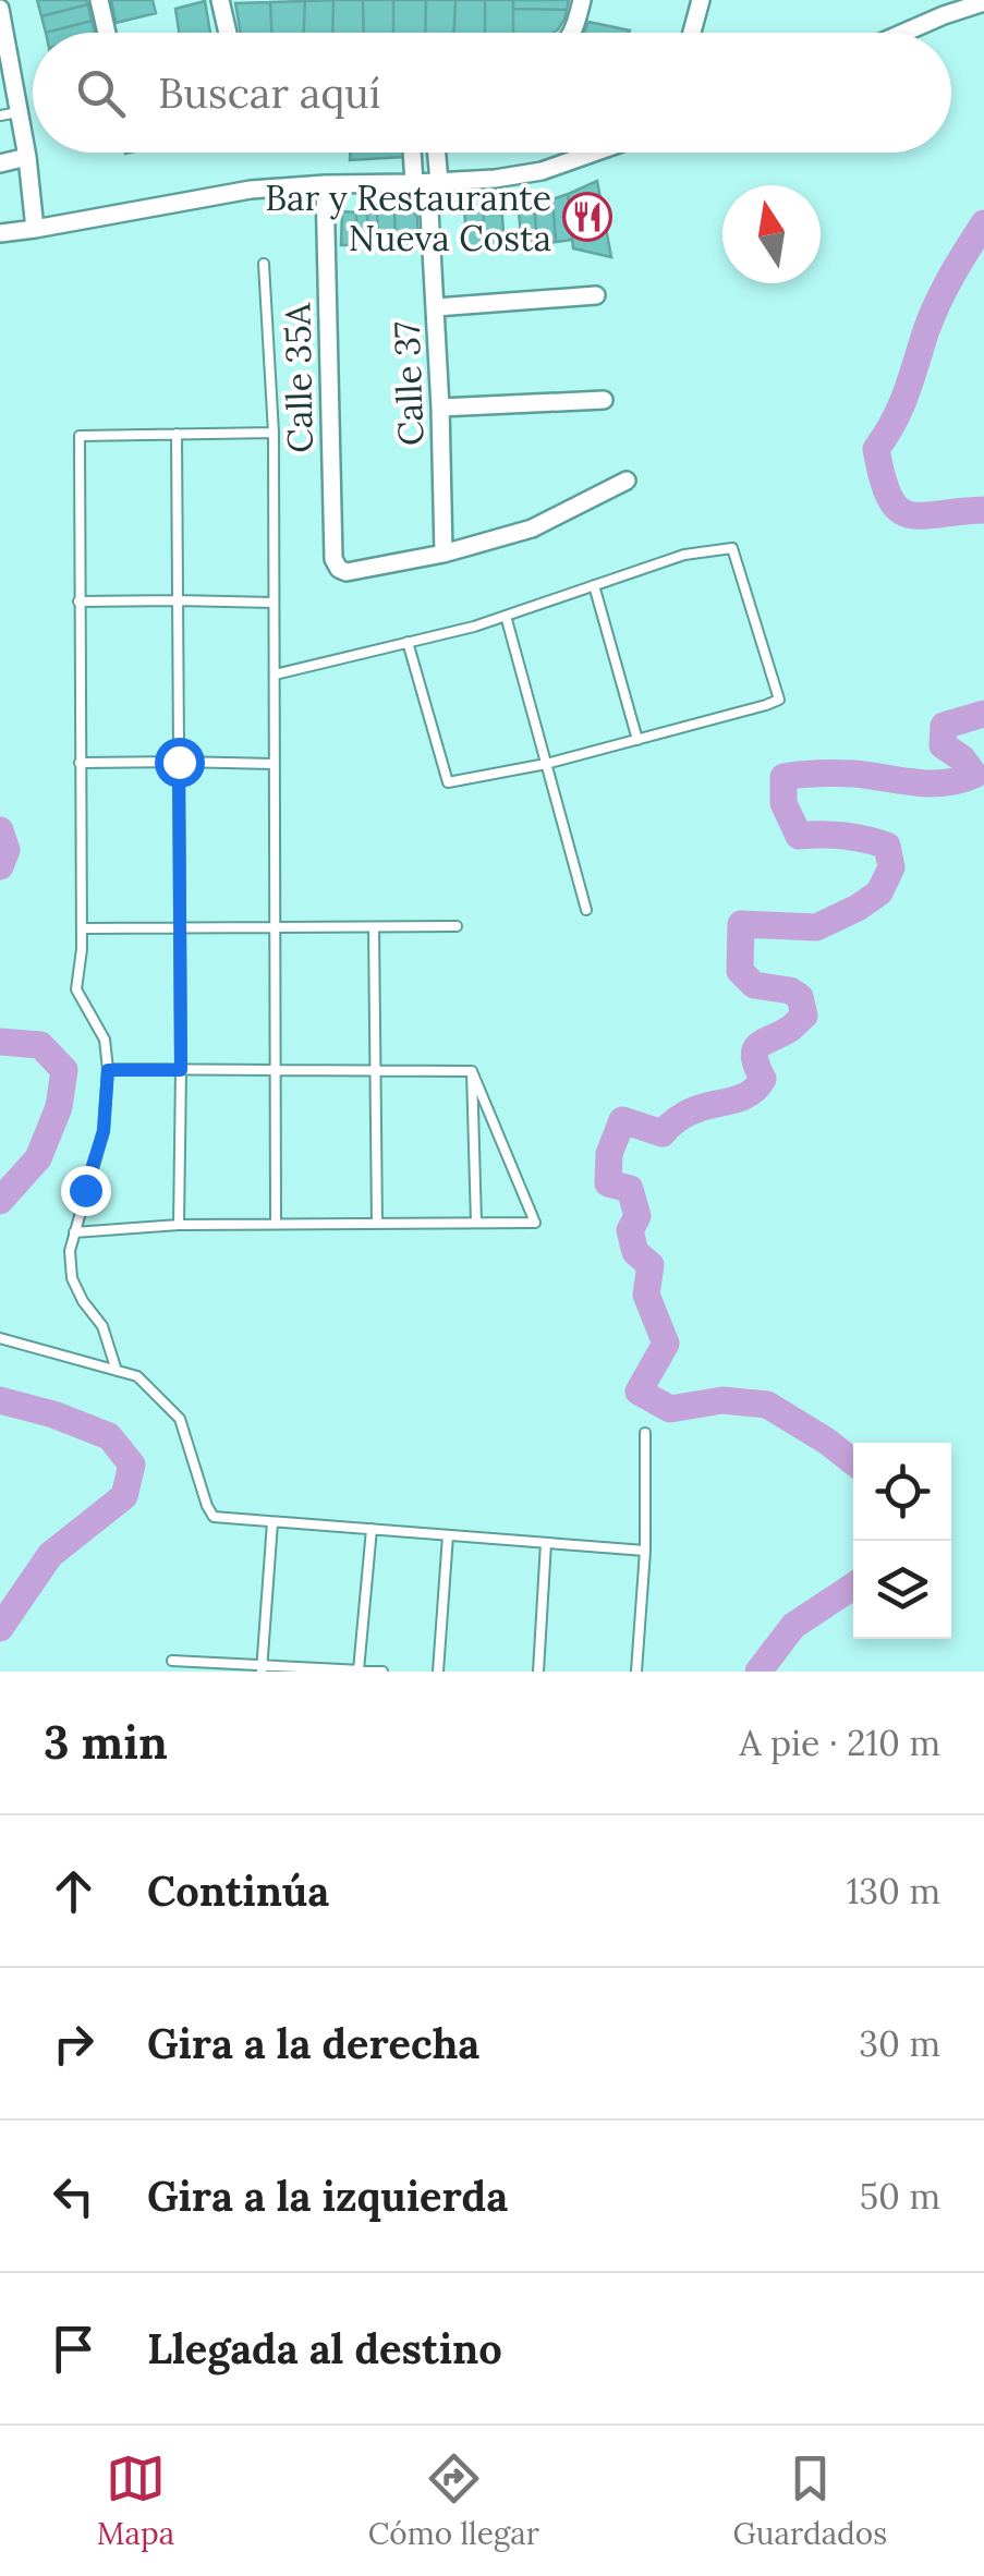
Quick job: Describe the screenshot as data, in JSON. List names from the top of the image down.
{
  "streets": {
    "street": ["Calle 35A", "Calle 37"]
  },
  "crossings": [
    ["Calle 35A", "Calle 37"]
  ],
  "places": {
    "restaurant": ["Bar y Restaurante Nueva Costa"]
  },
  "north": "top",
  "page": {
    "search": "Buscar aquí",
    "heading": ["3 min", "A pie · 210 m"],
    "list": [
      ["Continúa", "130 m"],
      ["Gira a la derecha", "30 m"],
      ["Gira a la izquierda", "50 m"],
      "Llegada al destino"
    ],
    "nav": ["Mapa", "Cómo llegar", "Guardados"]
  }
}
